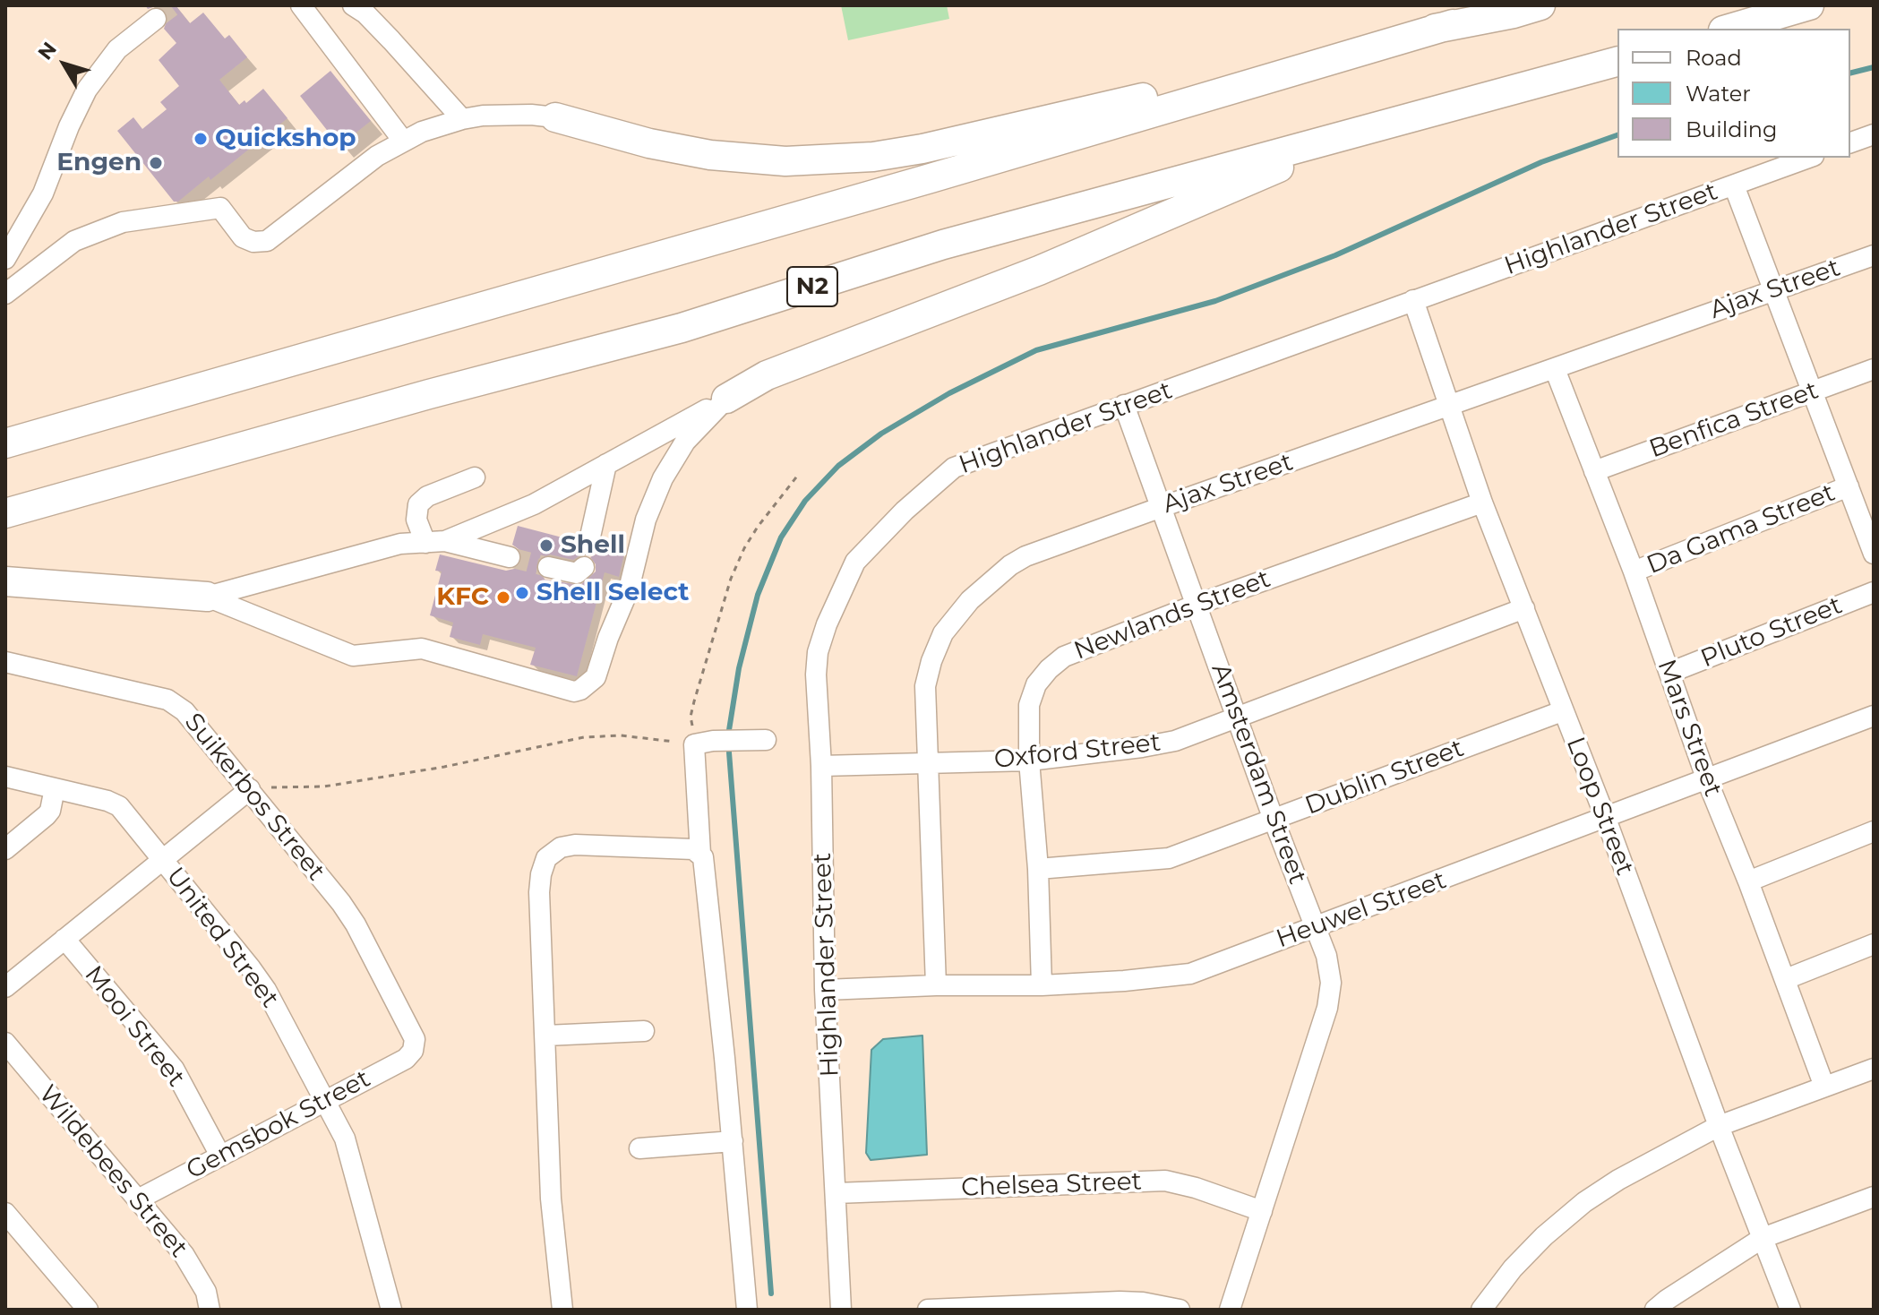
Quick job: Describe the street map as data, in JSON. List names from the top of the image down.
{
  "streets": {
    "highway": ["N2"],
    "street": [
      "Highlander Street",
      "Ajax Street",
      "Benfica Street",
      "Da Gama Street",
      "Newlands Street",
      "Pluto Street",
      "Mars Street",
      "Oxford Street",
      "Amsterdam Street",
      "Dublin Street",
      "Suikerbos Street",
      "Loop Street",
      "Heuwel Street",
      "United Street",
      "Mooi Street",
      "Gemsbok Street",
      "Wildebees Street",
      "Chelsea Street"
    ]
  },
  "crossings": [
    ["Highlander Street", "Oxford Street"],
    ["Highlander Street", "Amsterdam Street"],
    ["Highlander Street", "Loop Street"],
    ["Highlander Street", "Heuwel Street"],
    ["Highlander Street", "Chelsea Street"],
    ["Ajax Street", "Mars Street"],
    ["Ajax Street", "Oxford Street"],
    ["Ajax Street", "Amsterdam Street"],
    ["Ajax Street", "Loop Street"],
    ["Ajax Street", "Heuwel Street"],
    ["Benfica Street", "Mars Street"],
    ["Da Gama Street", "Mars Street"],
    ["Newlands Street", "Oxford Street"],
    ["Newlands Street", "Amsterdam Street"],
    ["Newlands Street", "Dublin Street"],
    ["Newlands Street", "Loop Street"],
    ["Newlands Street", "Heuwel Street"],
    ["Pluto Street", "Mars Street"],
    ["Mars Street", "Heuwel Street"],
    ["Oxford Street", "Amsterdam Street"],
    ["Oxford Street", "Loop Street"],
    ["Amsterdam Street", "Dublin Street"],
    ["Amsterdam Street", "Heuwel Street"],
    ["Amsterdam Street", "Chelsea Street"],
    ["Dublin Street", "Loop Street"],
    ["Suikerbos Street", "Gemsbok Street"],
    ["Loop Street", "Heuwel Street"],
    ["United Street", "Gemsbok Street"],
    ["Mooi Street", "Gemsbok Street"],
    ["Gemsbok Street", "Wildebees Street"]
  ],
  "places": [
    "Quickshop",
    "Engen",
    "Shell",
    "Shell Select",
    "KFC"
  ],
  "legend": ["Road", "Water", "Building"],
  "north": "top left"
}
